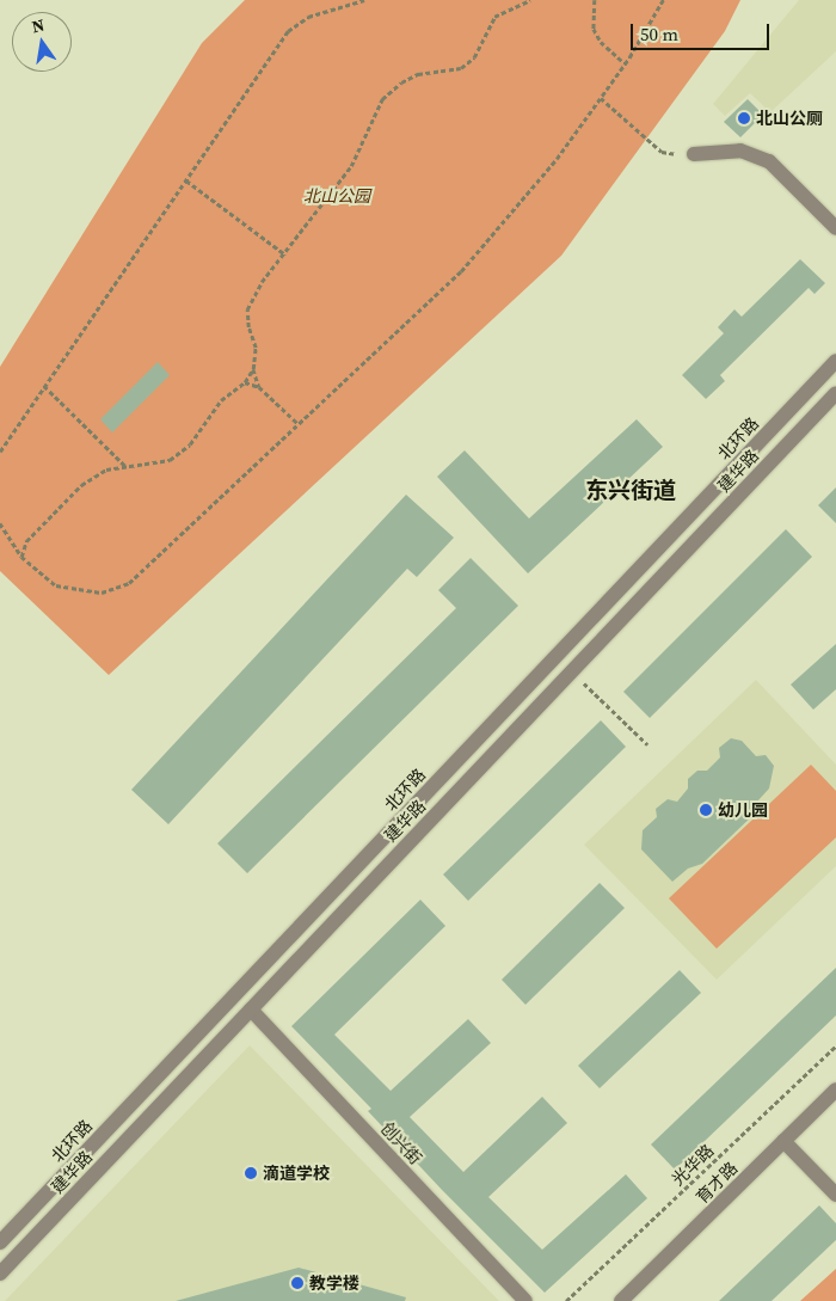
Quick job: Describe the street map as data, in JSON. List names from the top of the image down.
{
  "streets": {
    "street": [
      "北环路",
      "建华路",
      "创兴街",
      "育才路"
    ],
    "path": ["光华路"]
  },
  "crossings": [
    ["建华路", "创兴街"]
  ],
  "districts": ["东兴街道"],
  "parks": ["北山公园"],
  "places": [
    "北山公厕",
    "幼儿园",
    "滴道学校",
    "教学楼"
  ],
  "scale_bar": "50 m",
  "north": "top"
}
